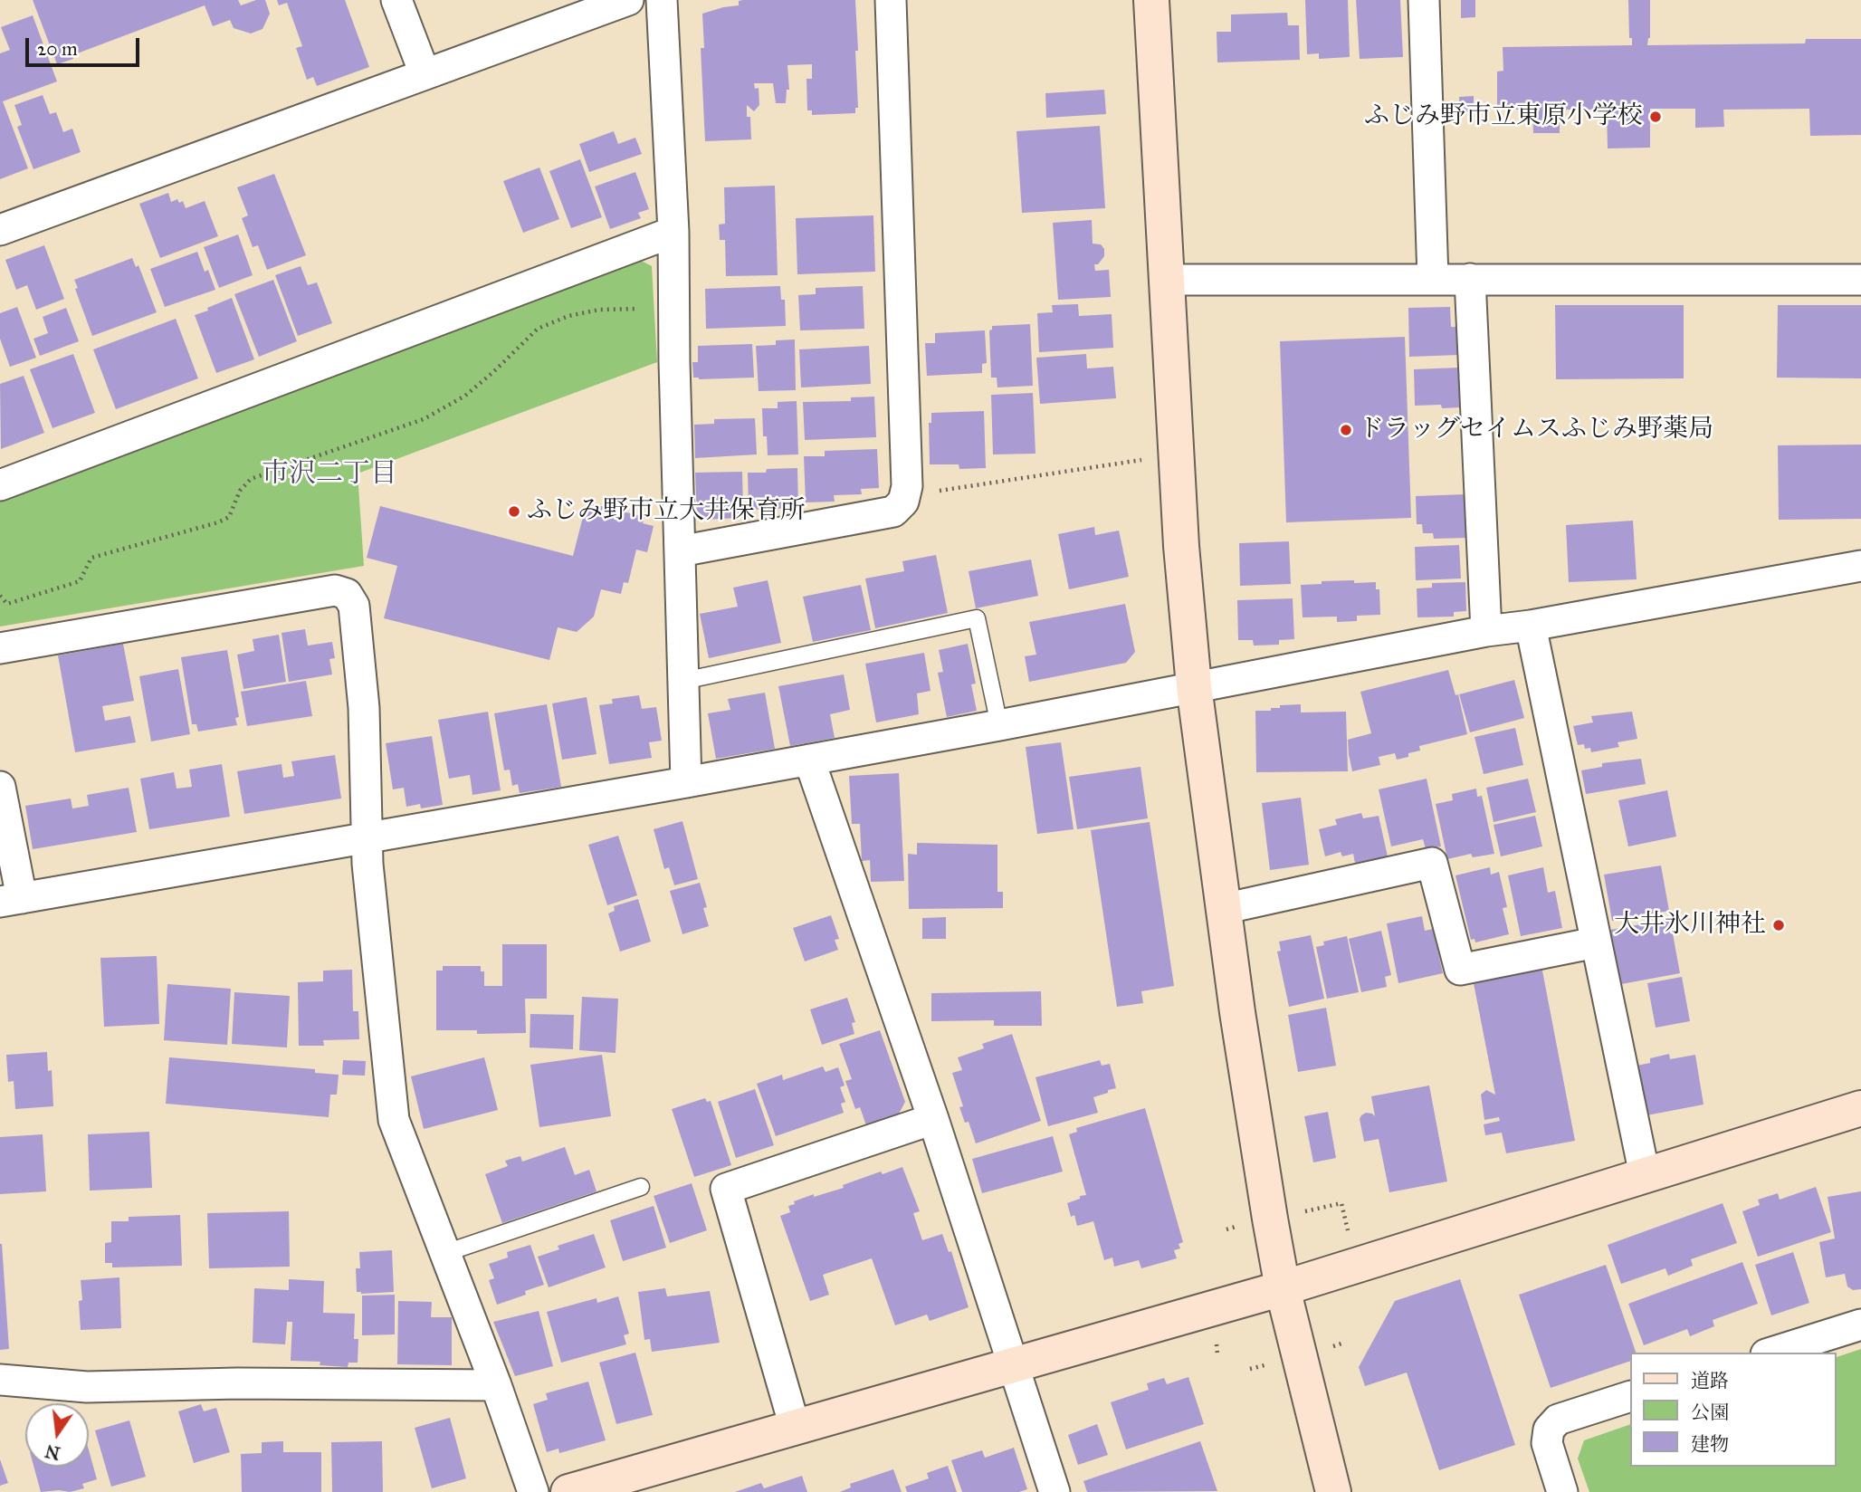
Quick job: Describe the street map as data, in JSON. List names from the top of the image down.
{
  "districts": ["市沢二丁目"],
  "places": [
    "ふじみ野市立東原小学校",
    "ドラッグセイムスふじみ野薬局",
    "ふじみ野市立大井保育所",
    "大井氷川神社"
  ],
  "legend": ["道路", "公園", "建物"],
  "scale_bar": "20 m",
  "north": "bottom"
}
